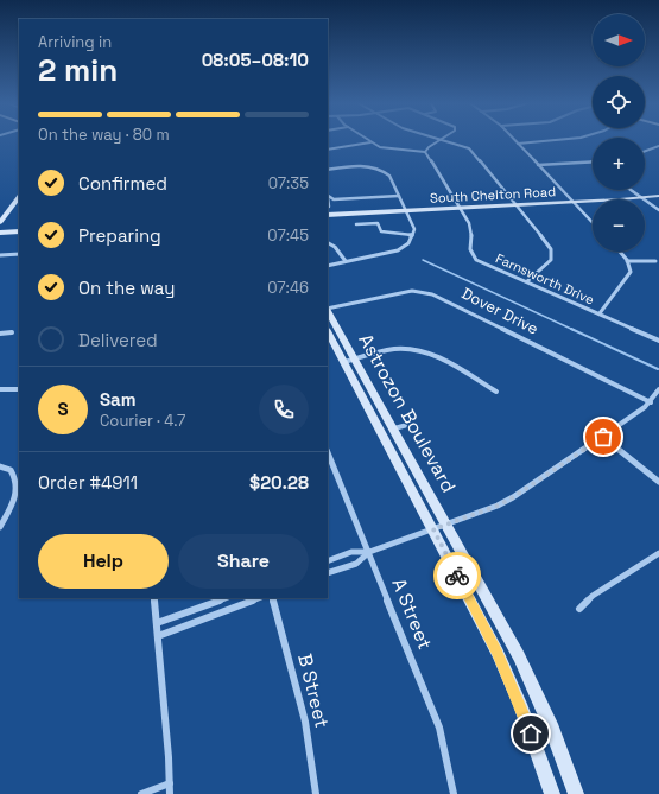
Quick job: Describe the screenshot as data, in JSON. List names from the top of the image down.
{
  "streets": {
    "main road": ["South Chelton Road", "Astrozon Boulevard"],
    "street": [
      "Farnsworth Drive",
      "Dover Drive",
      "A Street",
      "B Street"
    ]
  },
  "crossings": [
    ["South Chelton Road", "Farnsworth Drive"]
  ],
  "north": "right",
  "page": {
    "map_buttons": ["+", "−"],
    "heading": ["2 min", "Arriving in", "08:05–08:10"],
    "panel": [
      "Sam",
      "Courier · 4.7",
      "Order #4911",
      "$20.28"
    ],
    "bar": "On the way · 80 m",
    "list": [
      ["Confirmed", "07:35"],
      ["Preparing", "07:45"],
      ["On the way", "07:46"],
      "Delivered"
    ],
    "round": "S",
    "buttons": ["Help", "Share"]
  }
}
